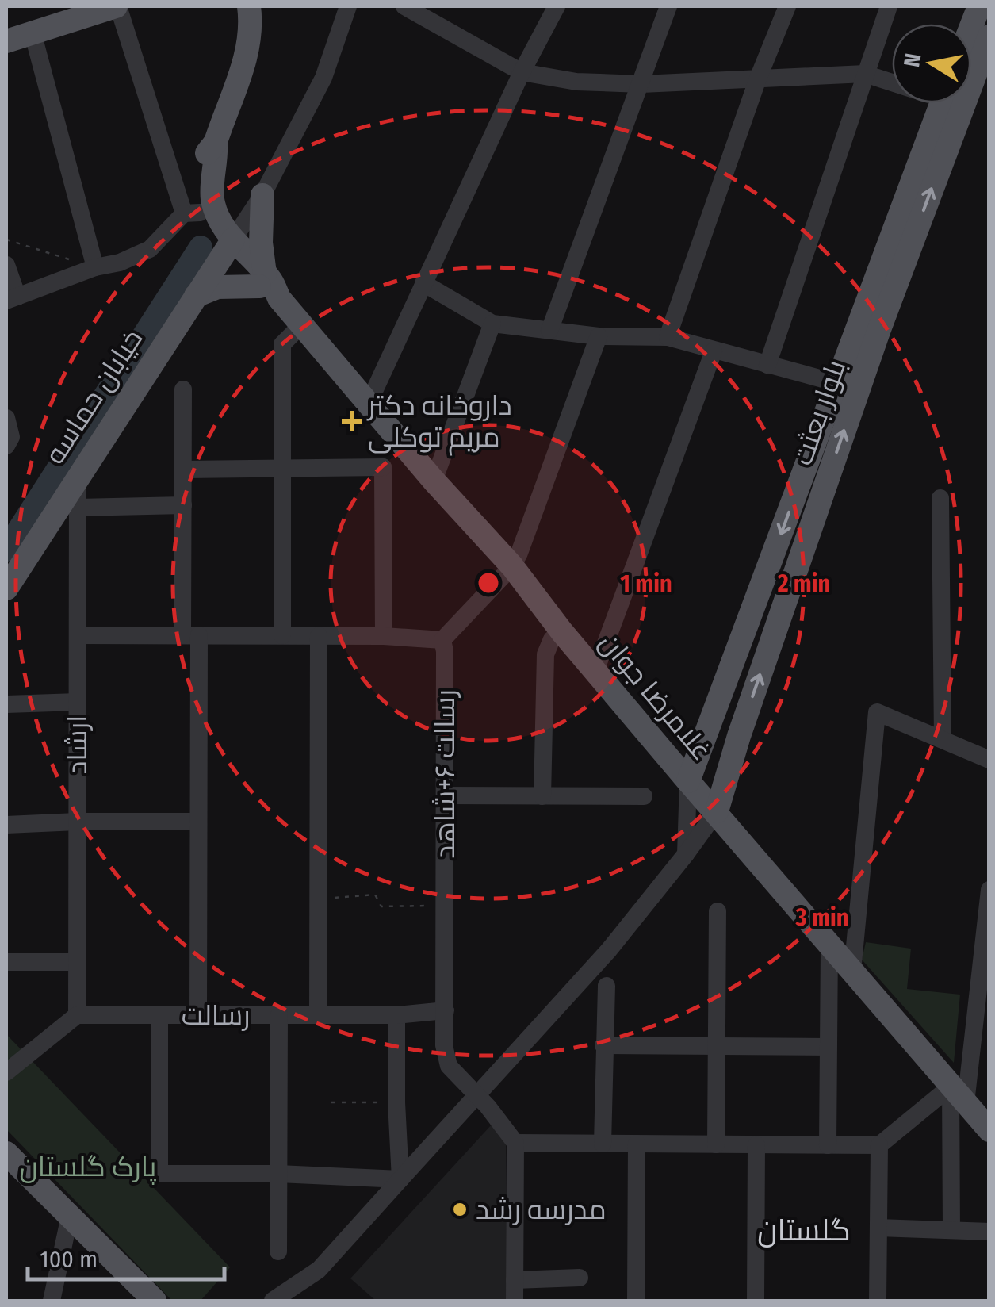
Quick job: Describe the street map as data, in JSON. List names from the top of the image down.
{
  "streets": {
    "main road": ["خیابان حماسه", "بلوار بعثت", "غلامرضا جوان"],
    "street": ["ارشاد", "رسالت ۶+شاهد", "رسالت"]
  },
  "crossings": [
    ["خیابان حماسه", "غلامرضا جوان"],
    ["خیابان حماسه", "ارشاد"],
    ["بلوار بعثت", "غلامرضا جوان"],
    ["ارشاد", "رسالت"],
    ["رسالت ۶+شاهد", "رسالت"]
  ],
  "districts": ["گلستان"],
  "parks": ["پارک گلستان"],
  "places": {
    "health": ["داروخانه دکتر مریم توکلی"],
    "other": ["مدرسه رشد"]
  },
  "scale_bar": "100 m",
  "north": "left",
  "rings": ["1 min", "2 min", "3 min"]
}
